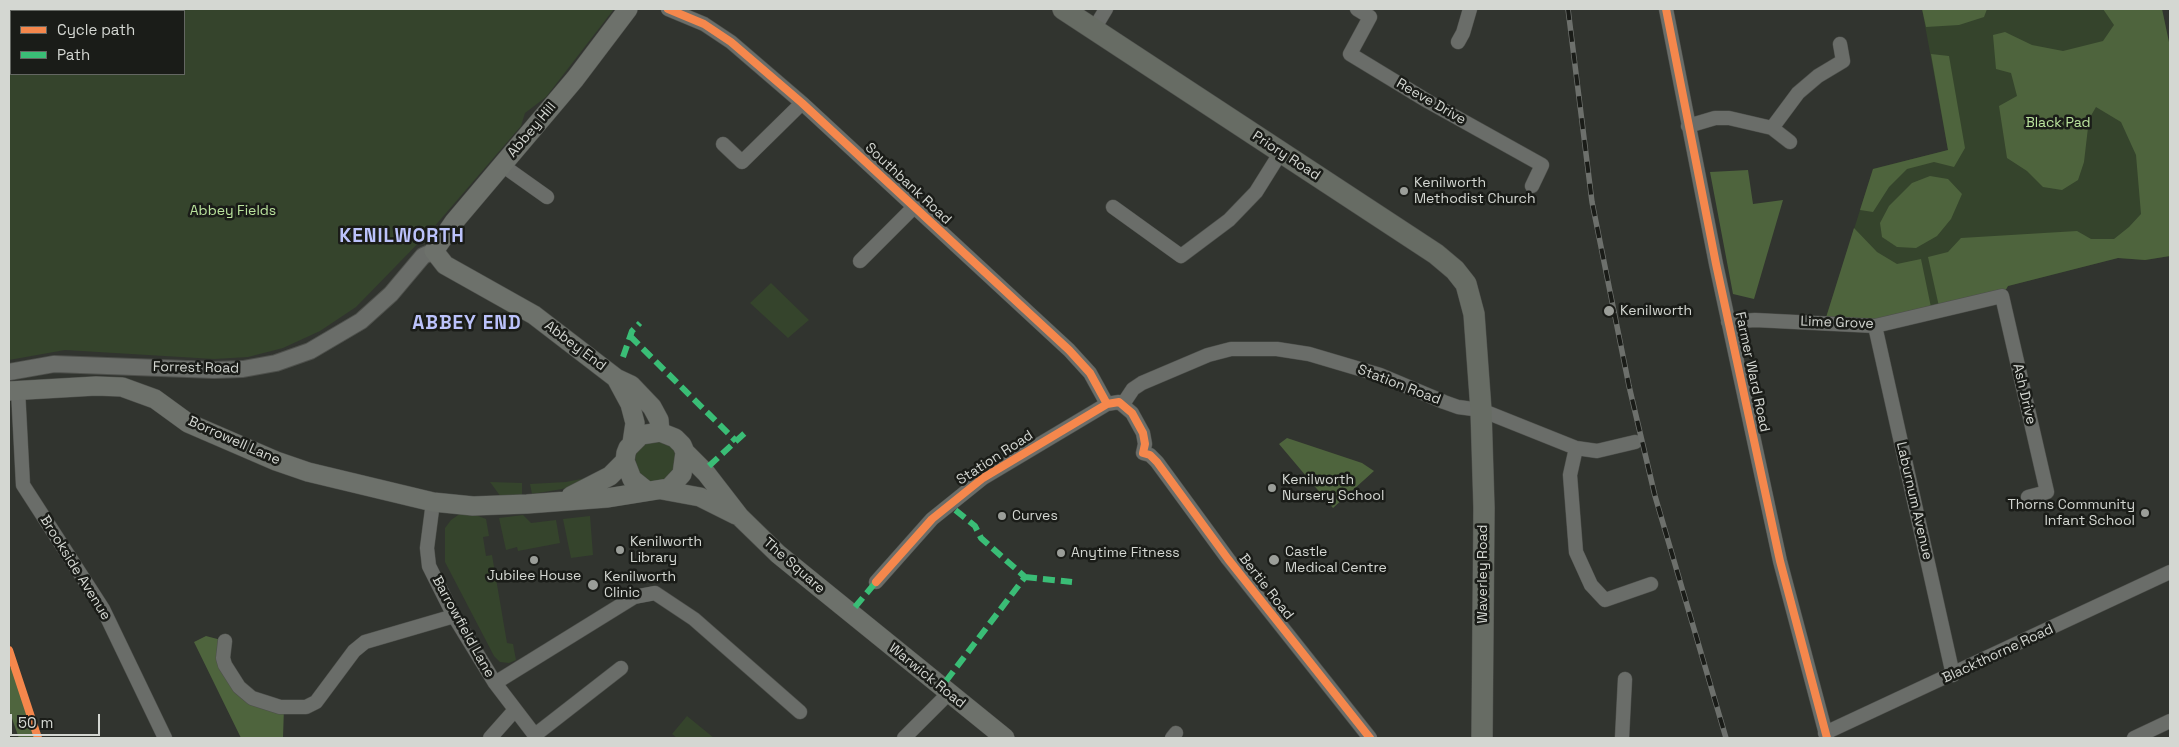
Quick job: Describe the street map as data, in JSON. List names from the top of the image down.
{
  "streets": {
    "main road": [
      "Abbey Hill",
      "Priory Road",
      "Abbey End",
      "Borrowell Lane",
      "The Square",
      "Waverley Road",
      "Warwick Road"
    ],
    "street": [
      "Reeve Drive",
      "Southbank Road",
      "Lime Grove",
      "Forrest Road",
      "Farmer Ward Road",
      "Station Road",
      "Ash Drive",
      "Laburnum Avenue",
      "Brookside Avenue",
      "Bertie Road",
      "Barrowfield Lane",
      "Blackthorne Road"
    ]
  },
  "crossings": [
    ["Abbey Hill", "Abbey End"],
    ["Abbey Hill", "Forrest Road"],
    ["Priory Road", "Station Road"],
    ["Priory Road", "Waverley Road"],
    ["Southbank Road", "Station Road"],
    ["Lime Grove", "Farmer Ward Road"],
    ["Lime Grove", "Ash Drive"],
    ["Lime Grove", "Laburnum Avenue"],
    ["Abbey End", "Forrest Road"],
    ["Abbey End", "Borrowell Lane"],
    ["Abbey End", "The Square"],
    ["Farmer Ward Road", "Blackthorne Road"],
    ["Station Road", "Waverley Road"],
    ["Station Road", "Bertie Road"],
    ["Borrowell Lane", "The Square"],
    ["Borrowell Lane", "Brookside Avenue"],
    ["Borrowell Lane", "Barrowfield Lane"],
    ["Laburnum Avenue", "Blackthorne Road"],
    ["The Square", "Warwick Road"]
  ],
  "districts": ["KENILWORTH", "ABBEY END"],
  "parks": ["Black Pad", "Abbey Fields"],
  "places": [
    "Kenilworth Methodist Church",
    "Kenilworth",
    "Kenilworth Nursery School",
    "Thorns Community Infant School",
    "Curves",
    "Kenilworth Library",
    "Anytime Fitness",
    "Jubilee House",
    "Castle Medical Centre",
    "Kenilworth Clinic"
  ],
  "legend": ["Cycle path", "Path"],
  "scale_bar": "50 m"
}
